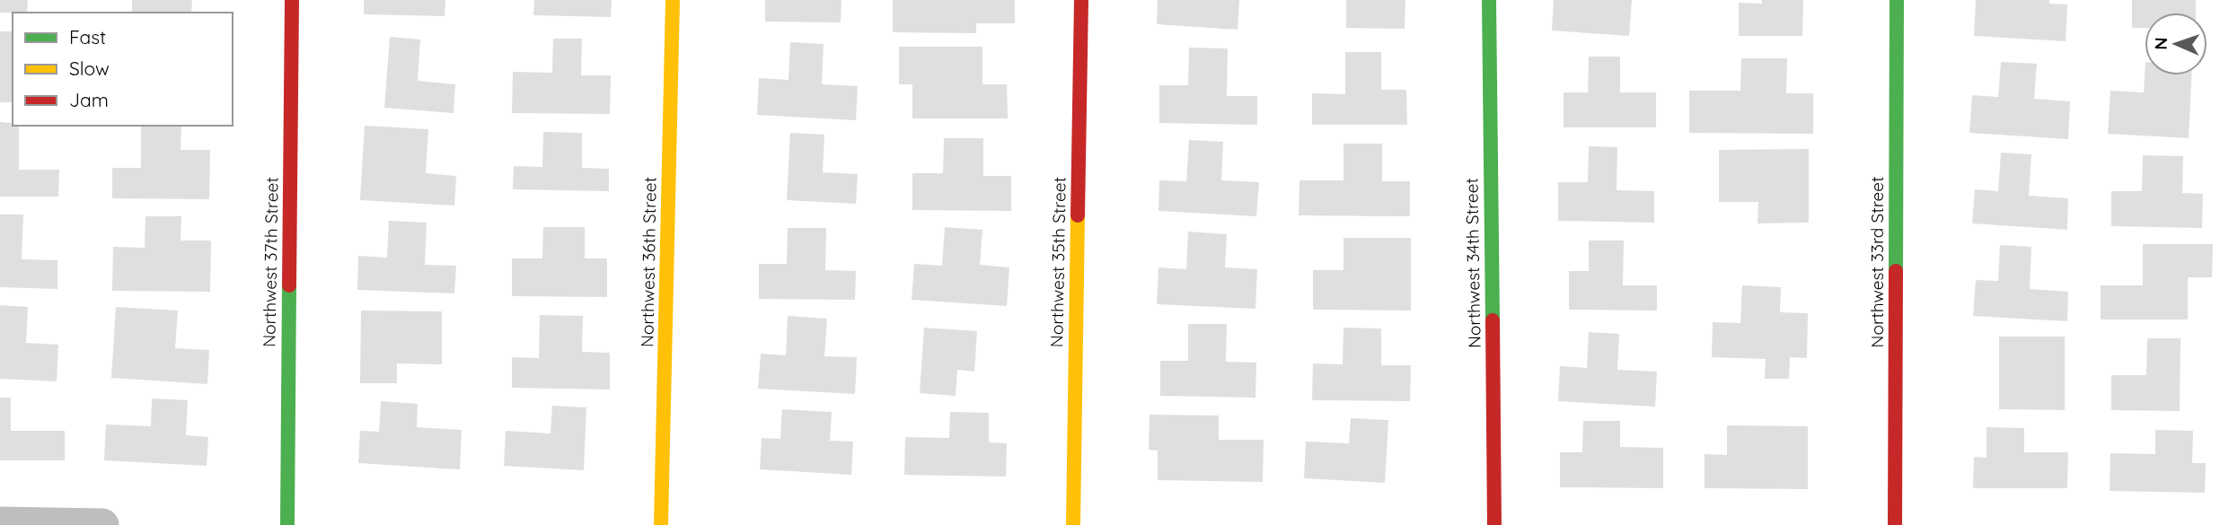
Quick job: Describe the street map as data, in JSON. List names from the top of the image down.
{
  "streets": {
    "street": [
      "Northwest 37th Street",
      "Northwest 36th Street",
      "Northwest 35th Street",
      "Northwest 33rd Street",
      "Northwest 34th Street"
    ]
  },
  "legend": ["Fast", "Slow", "Jam"],
  "north": "left"
}
